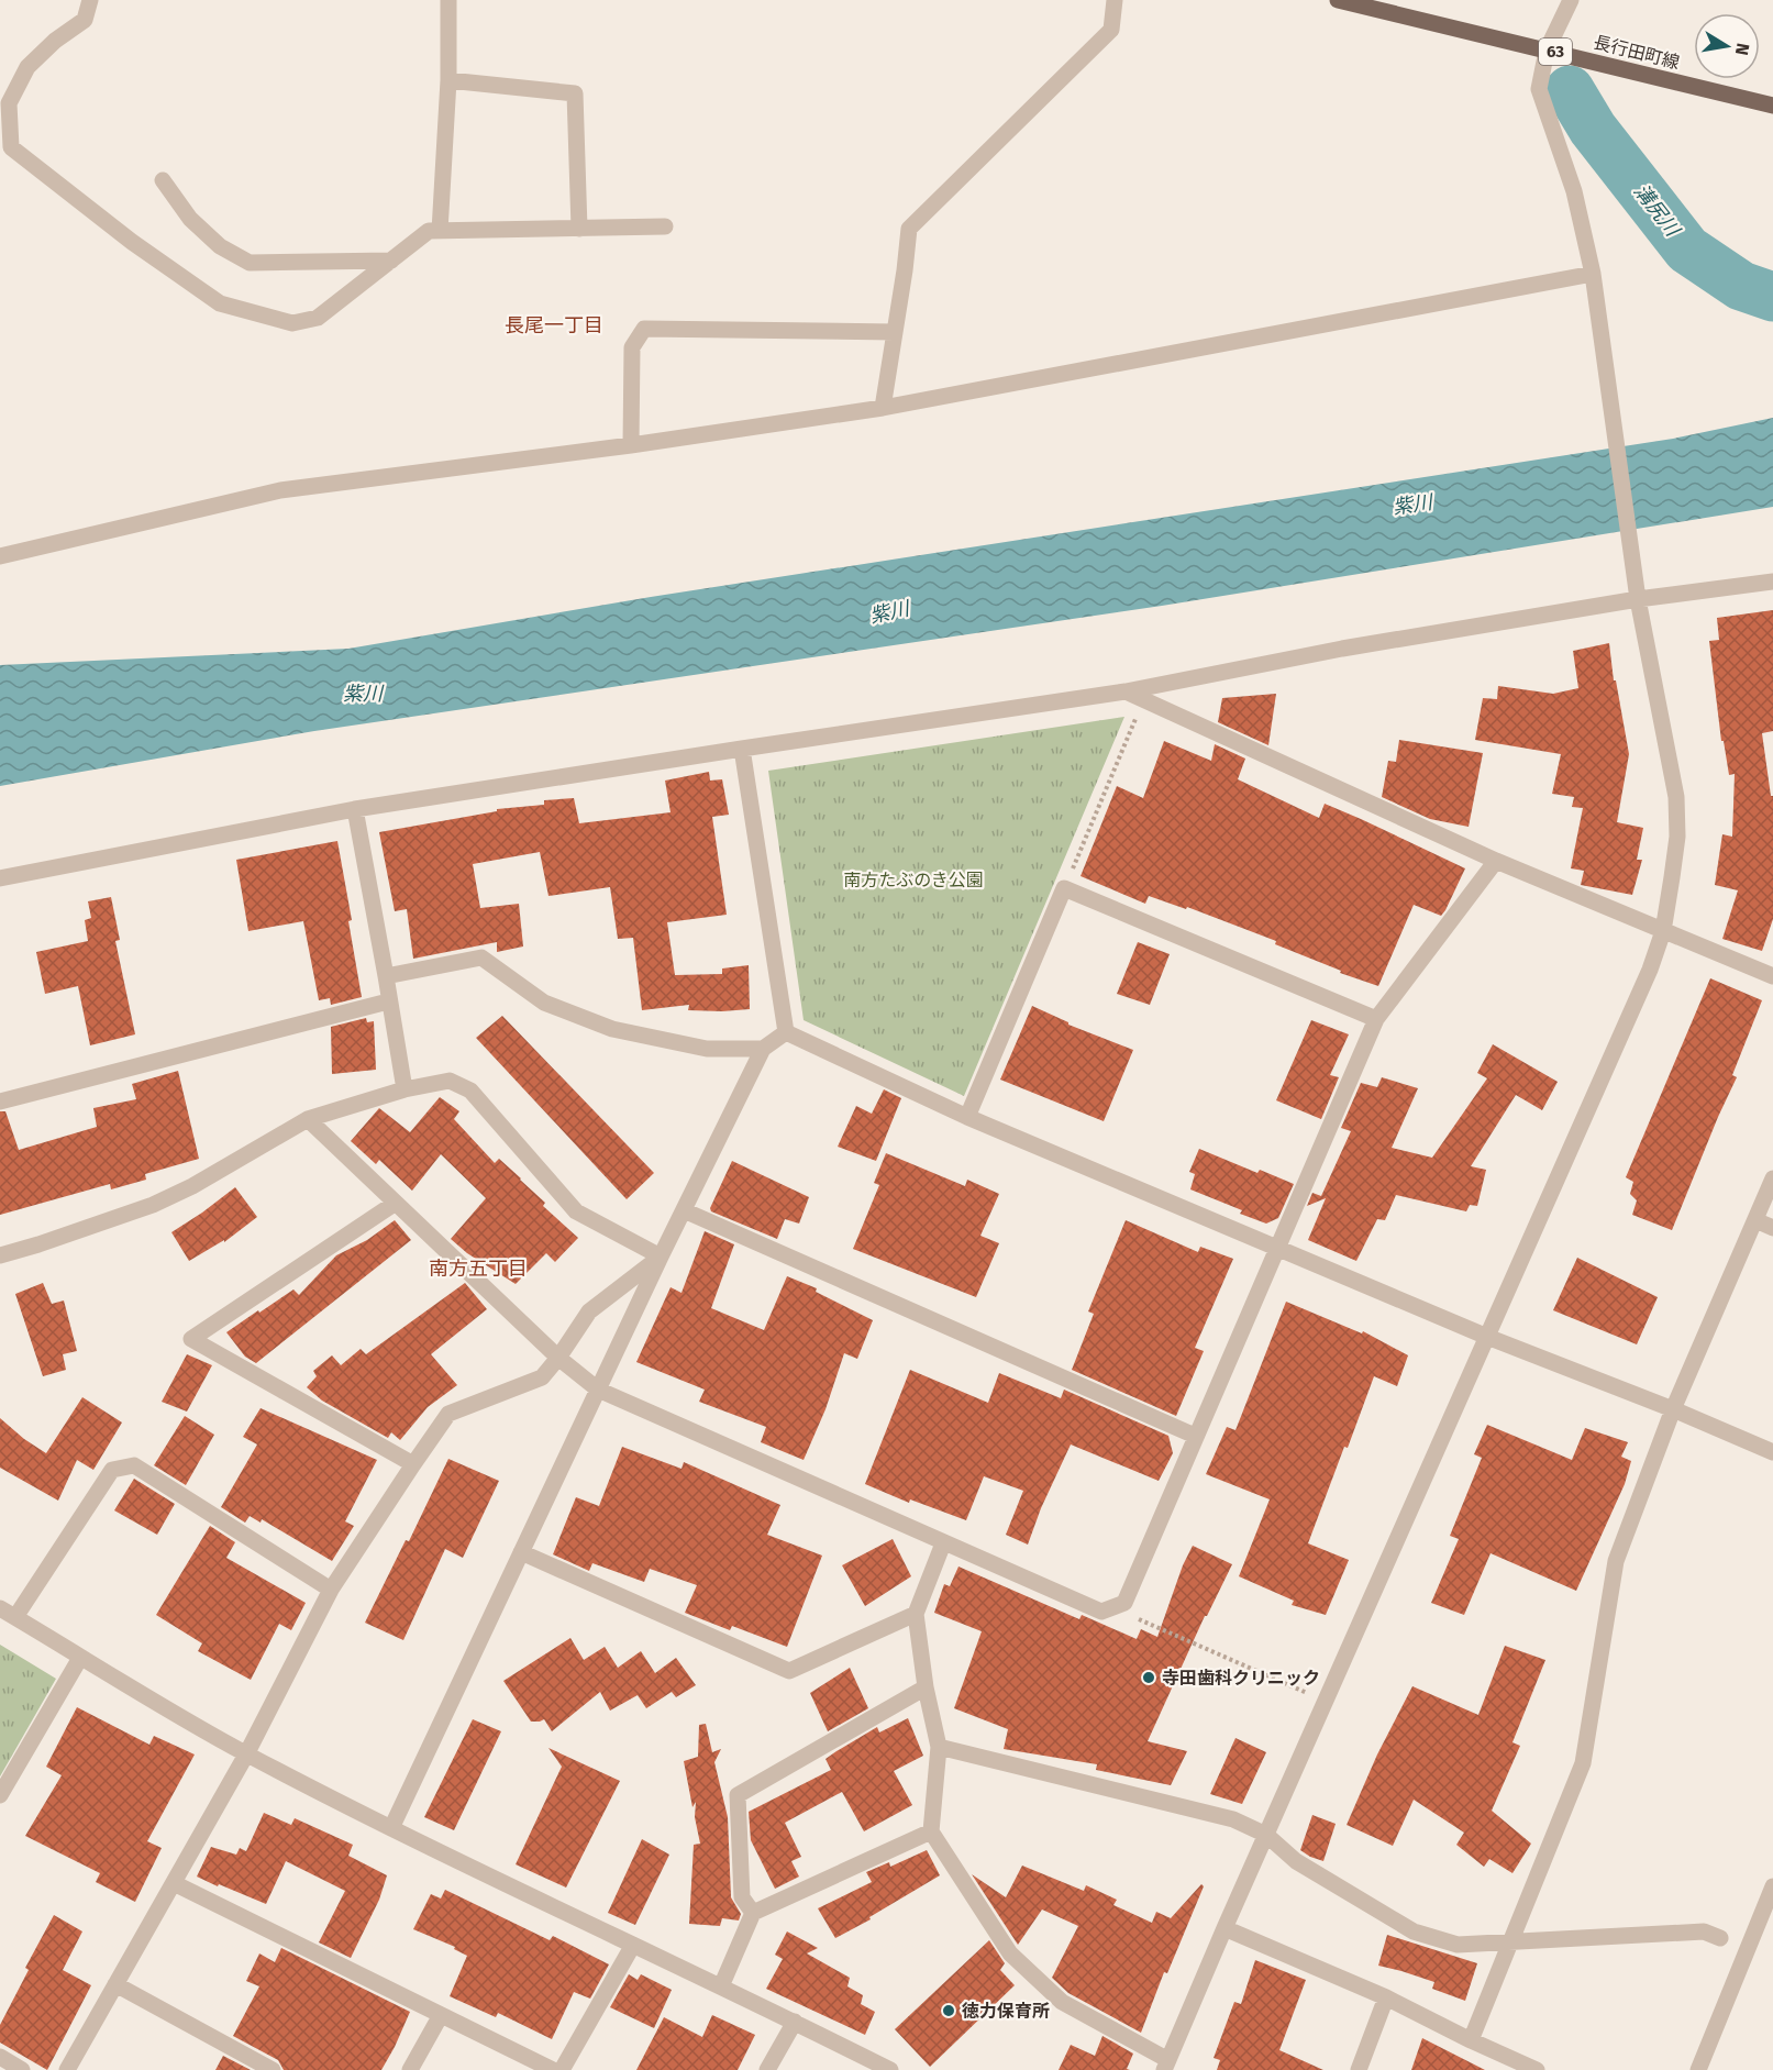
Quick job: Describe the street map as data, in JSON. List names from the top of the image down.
{
  "streets": {
    "main road": ["63", "長行田町線"]
  },
  "districts": ["長尾一丁目", "南方五丁目"],
  "water": ["溝尻川", "紫川"],
  "parks": ["南方たぶのき公園"],
  "places": ["寺田歯科クリニック", "徳力保育所"],
  "north": "right"
}
